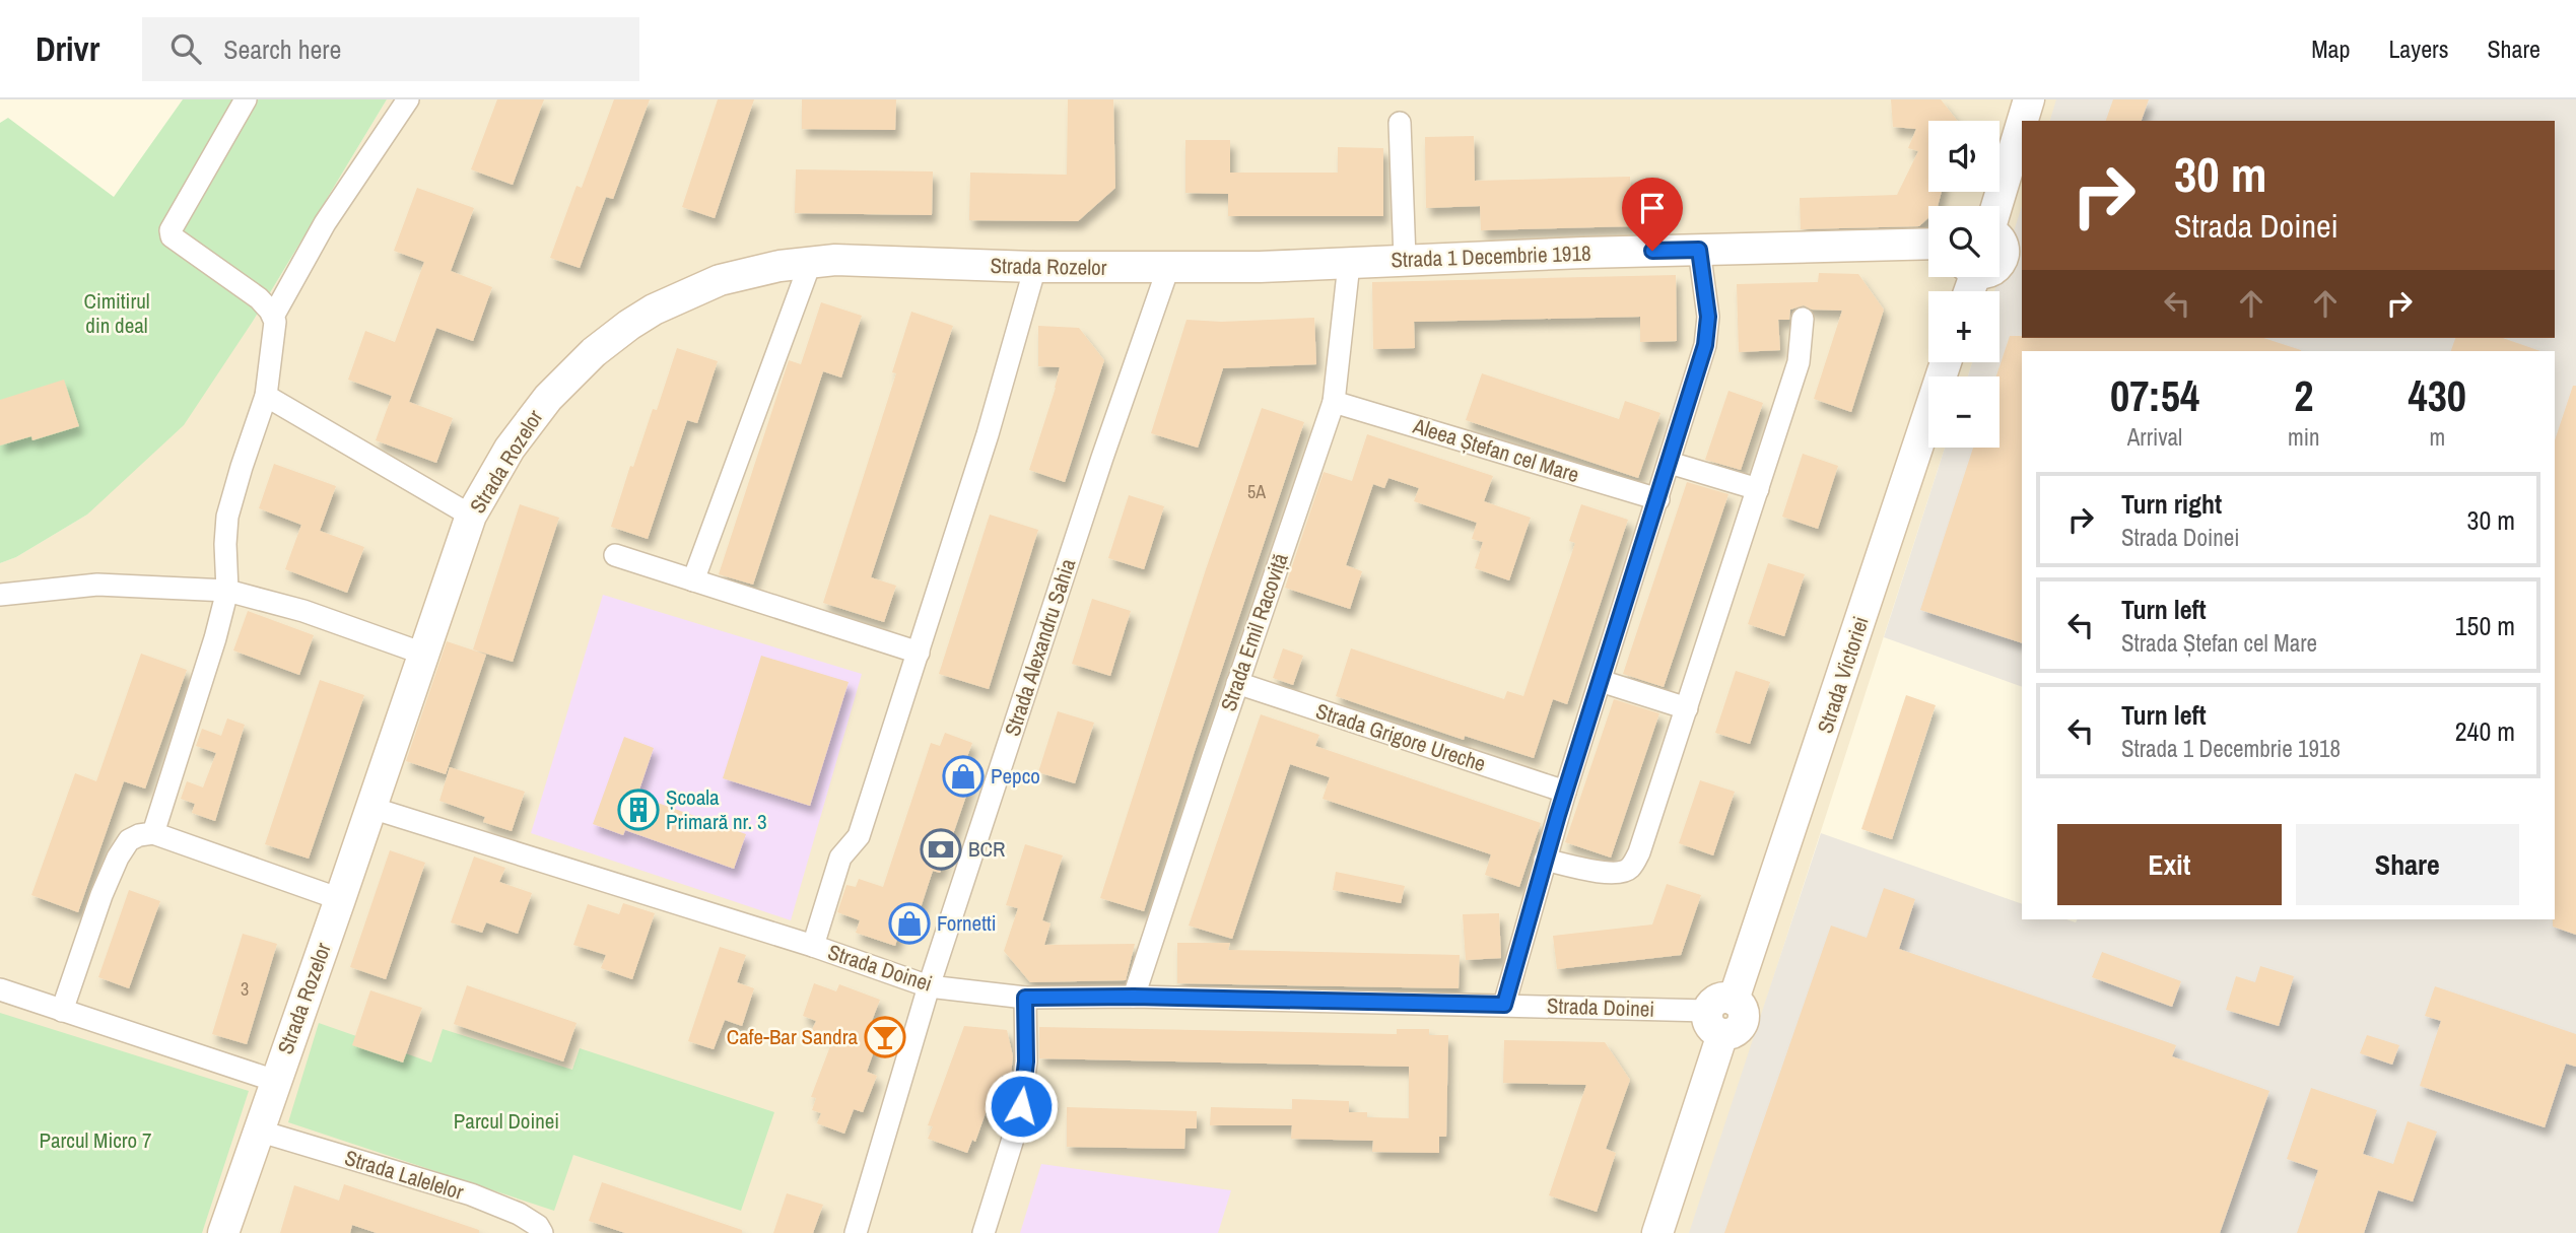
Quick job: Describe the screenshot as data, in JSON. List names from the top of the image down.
{
  "streets": {
    "street": [
      "Strada 1 Decembrie 1918",
      "Strada Rozelor",
      "Aleea Ștefan cel Mare",
      "Strada Emil Racoviță",
      "Strada Alexandru Sahia",
      "Strada Victoriei",
      "Strada Grigore Ureche",
      "Strada Doinei",
      "Strada Lalelelor"
    ]
  },
  "crossings": [
    ["Strada 1 Decembrie 1918", "Strada Rozelor"],
    ["Strada 1 Decembrie 1918", "Strada Emil Racoviță"],
    ["Strada 1 Decembrie 1918", "Strada Alexandru Sahia"],
    ["Strada Rozelor", "Strada Alexandru Sahia"],
    ["Strada Rozelor", "Strada Doinei"],
    ["Strada Rozelor", "Strada Lalelelor"],
    ["Aleea Ștefan cel Mare", "Strada Emil Racoviță"],
    ["Strada Emil Racoviță", "Strada Grigore Ureche"],
    ["Strada Emil Racoviță", "Strada Doinei"],
    ["Strada Alexandru Sahia", "Strada Doinei"],
    ["Strada Victoriei", "Strada Doinei"]
  ],
  "parks": ["Cimitirul din deal", "Parcul Doinei", "Parcul Micro 7"],
  "places": {
    "shop": ["Pepco", "Fornetti"],
    "building": ["Școala Primară nr. 3"],
    "bank": ["BCR"],
    "bar": ["Cafe-Bar Sandra"]
  },
  "house_numbers": ["5A", "3"],
  "page": {
    "header": "Drivr",
    "search": "Search here",
    "nav": ["Map", "Layers", "Share"],
    "map_buttons": ["+", "−"],
    "turn": ["30 m", "Strada Doinei"],
    "eta": [
      "07:54",
      "Arrival",
      "2",
      "min",
      "430",
      "m"
    ],
    "list": [
      {
        "name": "Turn right",
        "note": "Strada Doinei",
        "value": "30 m"
      },
      {
        "name": "Turn left",
        "note": "Strada Ștefan cel Mare",
        "value": "150 m"
      },
      {
        "name": "Turn left",
        "note": "Strada 1 Decembrie 1918",
        "value": "240 m"
      }
    ],
    "buttons": ["Exit", "Share"]
  }
}
